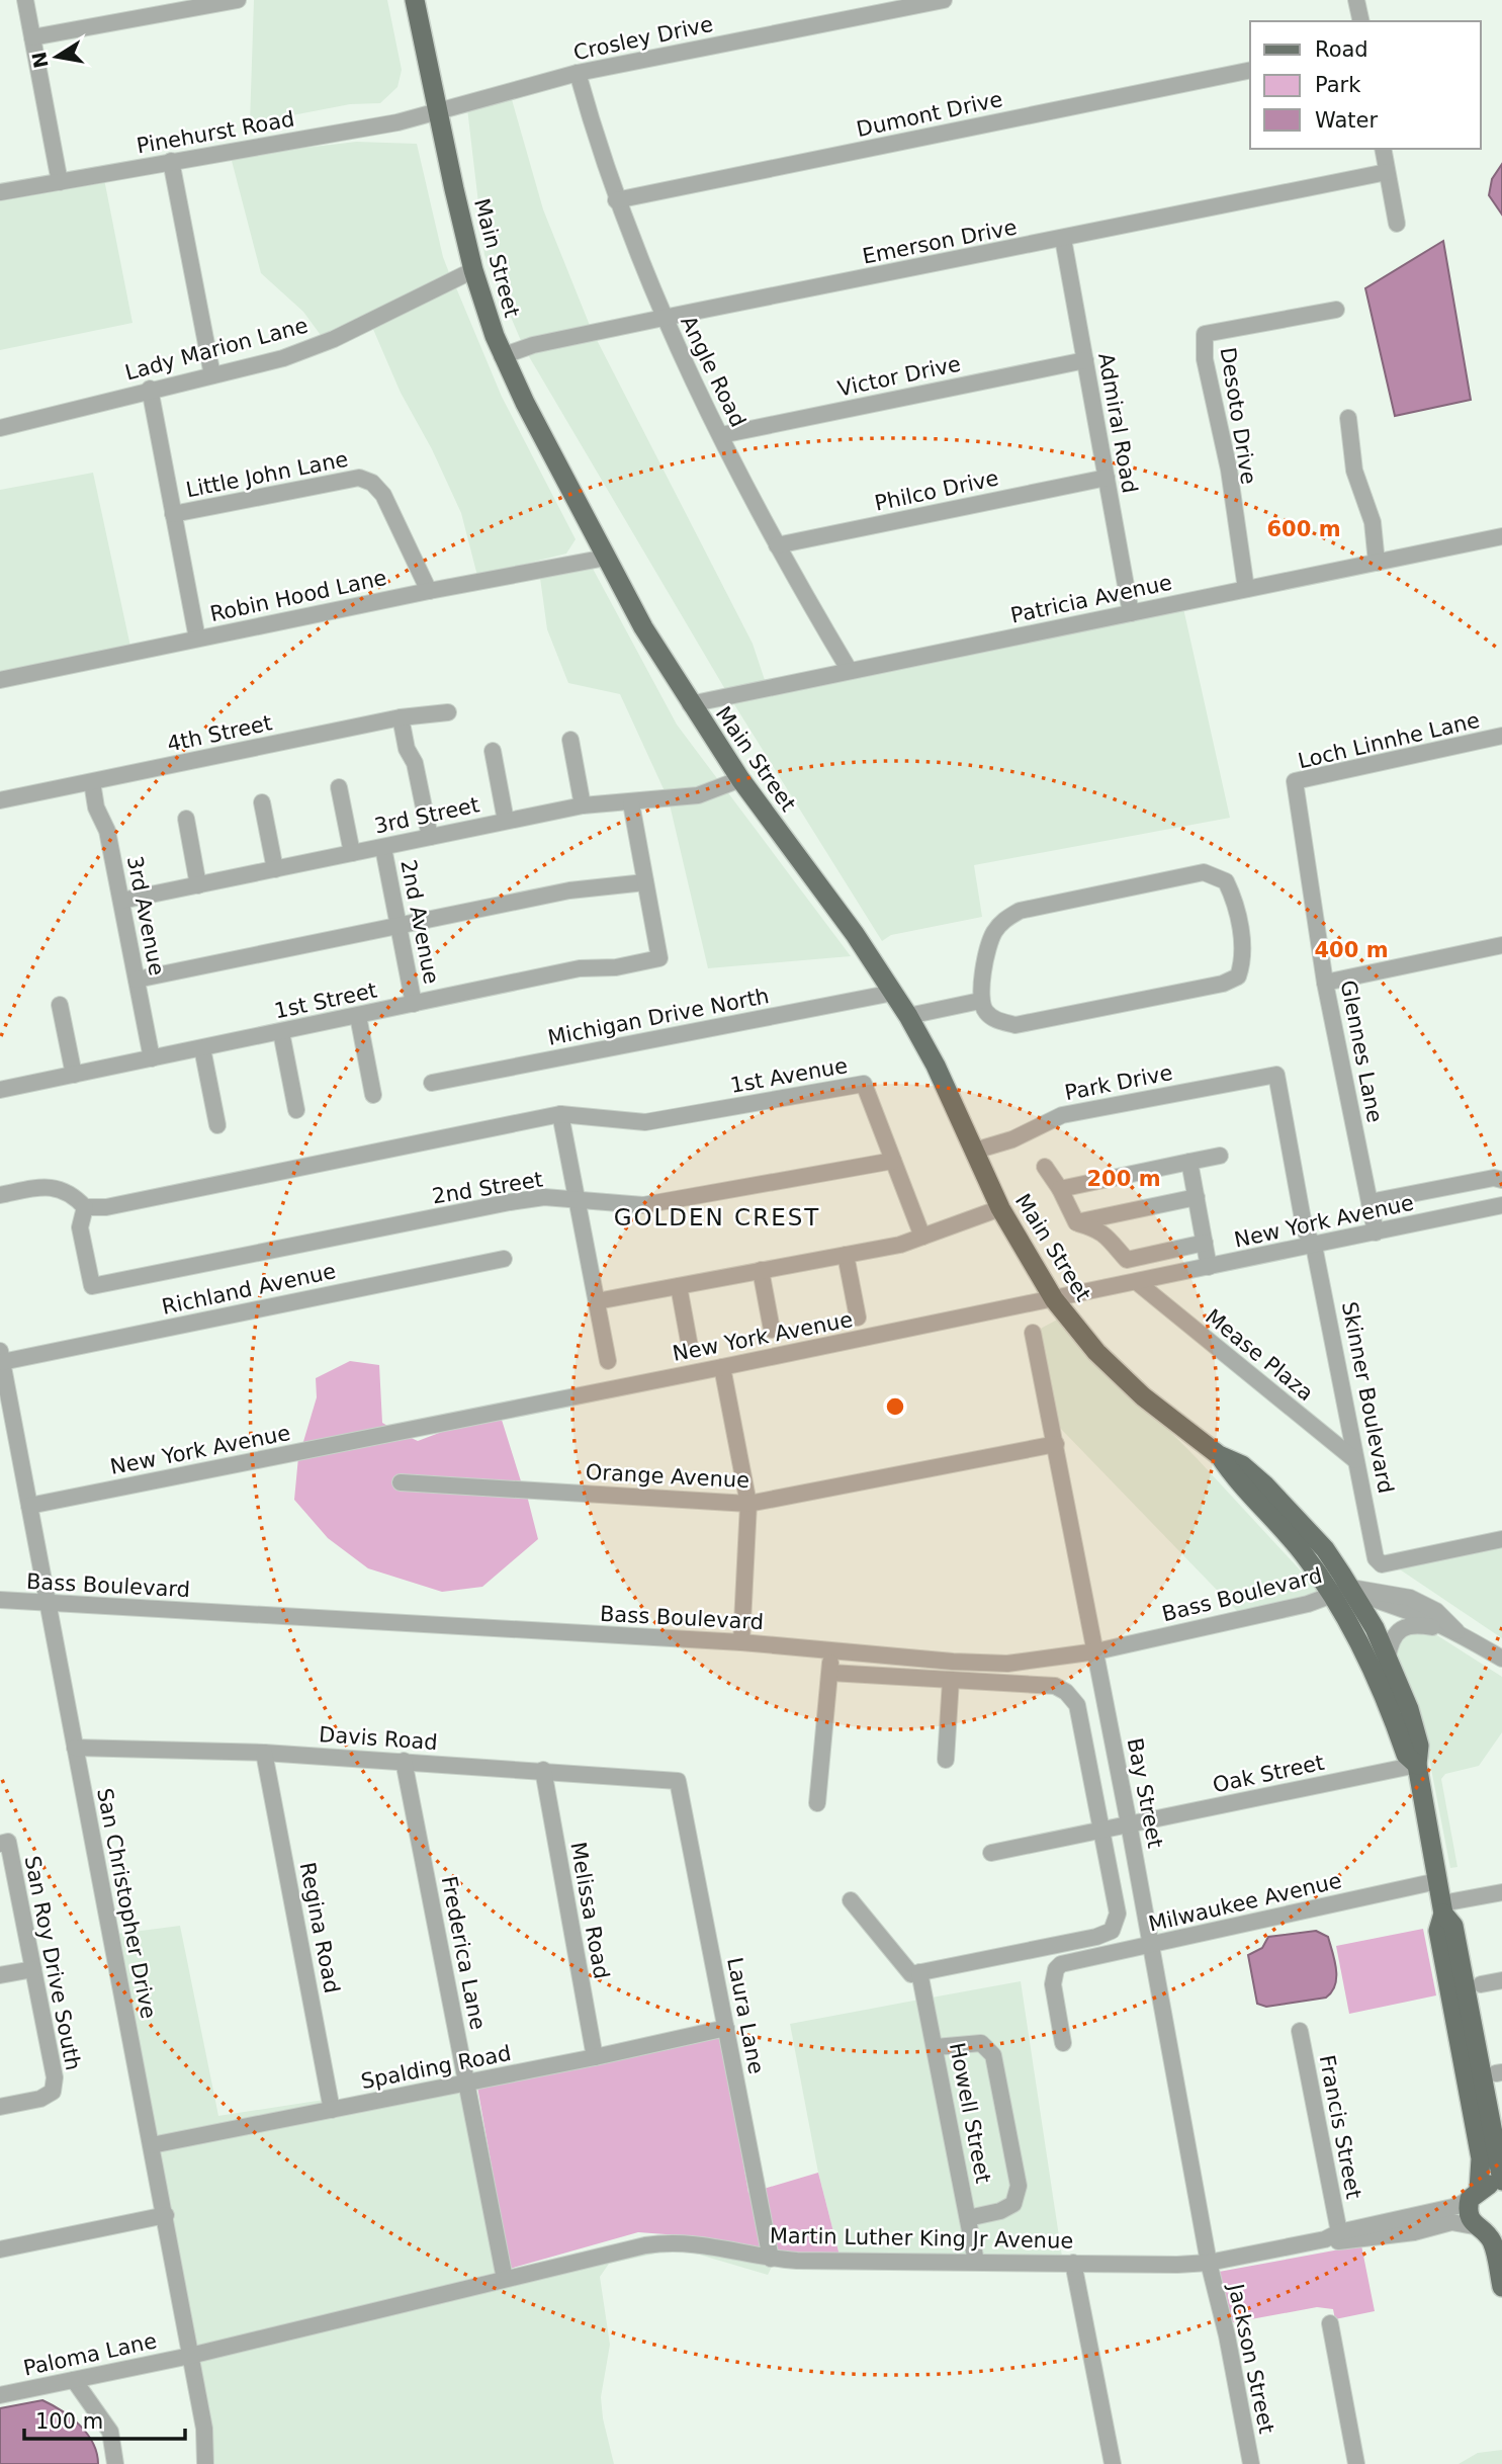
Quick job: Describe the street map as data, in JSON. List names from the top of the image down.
{
  "streets": {
    "main road": ["Main Street"],
    "street": [
      "Crosley Drive",
      "Dumont Drive",
      "Pinehurst Road",
      "Emerson Drive",
      "Lady Marion Lane",
      "Angle Road",
      "Victor Drive",
      "Desoto Drive",
      "Admiral Road",
      "Little John Lane",
      "Philco Drive",
      "Robin Hood Lane",
      "Patricia Avenue",
      "4th Street",
      "Loch Linnhe Lane",
      "3rd Street",
      "3rd Avenue",
      "2nd Avenue",
      "1st Street",
      "Michigan Drive North",
      "Glennes Lane",
      "1st Avenue",
      "Park Drive",
      "2nd Street",
      "New York Avenue",
      "Richland Avenue",
      "Mease Plaza",
      "Skinner Boulevard",
      "Orange Avenue",
      "Bass Boulevard",
      "Davis Road",
      "Oak Street",
      "Bay Street",
      "Milwaukee Avenue",
      "San Christopher Drive",
      "Melissa Road",
      "Regina Road",
      "Frederica Lane",
      "San Roy Drive South",
      "Laura Lane",
      "Spalding Road",
      "Howell Street",
      "Francis Street",
      "Martin Luther King Jr Avenue",
      "Paloma Lane",
      "Jackson Street"
    ]
  },
  "crossings": [
    ["Crosley Drive", "Pinehurst Road"],
    ["Crosley Drive", "Main Street"],
    ["Crosley Drive", "Angle Road"],
    ["Dumont Drive", "Angle Road"],
    ["Pinehurst Road", "Main Street"],
    ["Emerson Drive", "Main Street"],
    ["Emerson Drive", "Angle Road"],
    ["Emerson Drive", "Admiral Road"],
    ["Main Street", "Lady Marion Lane"],
    ["Main Street", "Robin Hood Lane"],
    ["Main Street", "Patricia Avenue"],
    ["Main Street", "3rd Street"],
    ["Main Street", "Michigan Drive North"],
    ["Main Street", "Park Drive"],
    ["Main Street", "New York Avenue"],
    ["Main Street", "Bass Boulevard"],
    ["Angle Road", "Victor Drive"],
    ["Angle Road", "Philco Drive"],
    ["Angle Road", "Patricia Avenue"],
    ["Victor Drive", "Admiral Road"],
    ["Desoto Drive", "Patricia Avenue"],
    ["Admiral Road", "Philco Drive"],
    ["Admiral Road", "Patricia Avenue"],
    ["Little John Lane", "Robin Hood Lane"],
    ["4th Street", "3rd Avenue"],
    ["Loch Linnhe Lane", "Glennes Lane"],
    ["3rd Street", "3rd Avenue"],
    ["3rd Street", "2nd Avenue"],
    ["3rd Avenue", "1st Street"],
    ["2nd Avenue", "1st Street"],
    ["Glennes Lane", "New York Avenue"],
    ["1st Avenue", "2nd Street"],
    ["Park Drive", "Skinner Boulevard"],
    ["New York Avenue", "Mease Plaza"],
    ["New York Avenue", "Skinner Boulevard"],
    ["New York Avenue", "San Christopher Drive"],
    ["Richland Avenue", "San Christopher Drive"],
    ["Mease Plaza", "Skinner Boulevard"],
    ["Orange Avenue", "Bay Street"],
    ["Bass Boulevard", "Bay Street"],
    ["Bass Boulevard", "San Christopher Drive"],
    ["Davis Road", "San Christopher Drive"],
    ["Davis Road", "Melissa Road"],
    ["Davis Road", "Regina Road"],
    ["Davis Road", "Frederica Lane"],
    ["Davis Road", "Laura Lane"],
    ["Oak Street", "Bay Street"],
    ["Bay Street", "Milwaukee Avenue"],
    ["Bay Street", "Martin Luther King Jr Avenue"],
    ["Bay Street", "Jackson Street"],
    ["San Christopher Drive", "Spalding Road"],
    ["San Christopher Drive", "Martin Luther King Jr Avenue"],
    ["San Christopher Drive", "Paloma Lane"],
    ["Melissa Road", "Spalding Road"],
    ["Regina Road", "Spalding Road"],
    ["Frederica Lane", "Spalding Road"],
    ["Frederica Lane", "Martin Luther King Jr Avenue"],
    ["Laura Lane", "Spalding Road"],
    ["Laura Lane", "Martin Luther King Jr Avenue"],
    ["Howell Street", "Martin Luther King Jr Avenue"],
    ["Francis Street", "Martin Luther King Jr Avenue"],
    ["Martin Luther King Jr Avenue", "Paloma Lane"],
    ["Martin Luther King Jr Avenue", "Jackson Street"]
  ],
  "districts": ["GOLDEN CREST"],
  "legend": ["Road", "Park", "Water"],
  "scale_bar": "100 m",
  "north": "left",
  "rings": ["600 m", "400 m", "200 m"]
}
